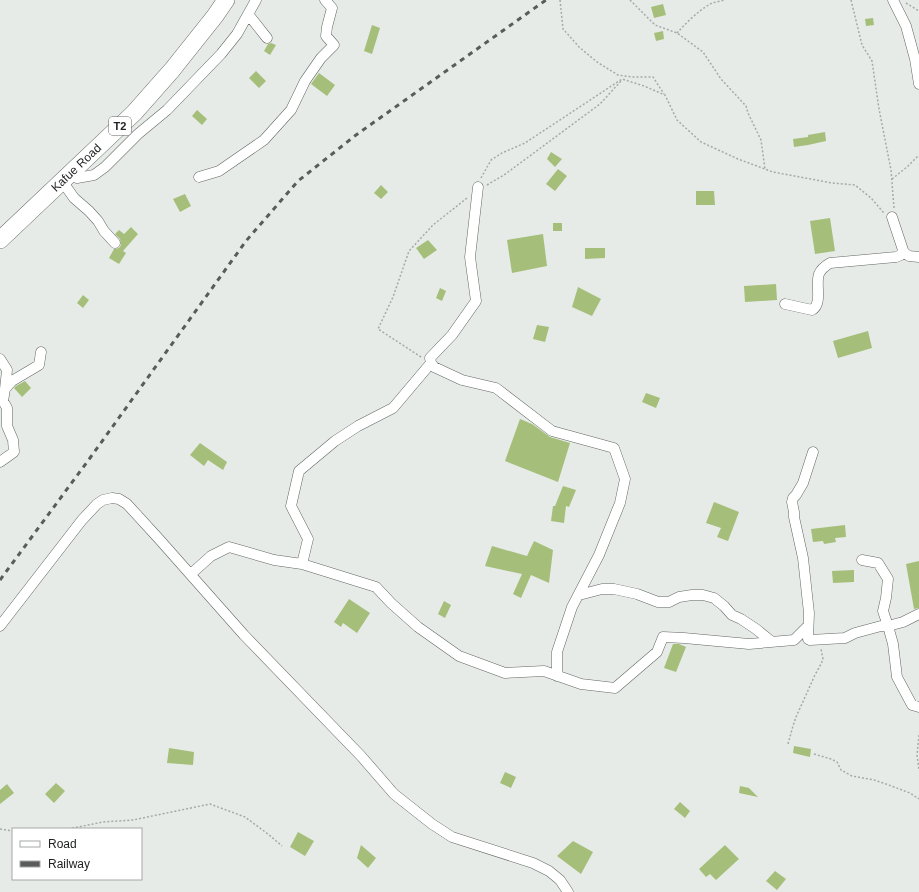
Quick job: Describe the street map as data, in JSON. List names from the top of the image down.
{
  "streets": {
    "highway": ["T2", "Kafue Road"]
  },
  "legend": ["Road", "Railway"]
}
